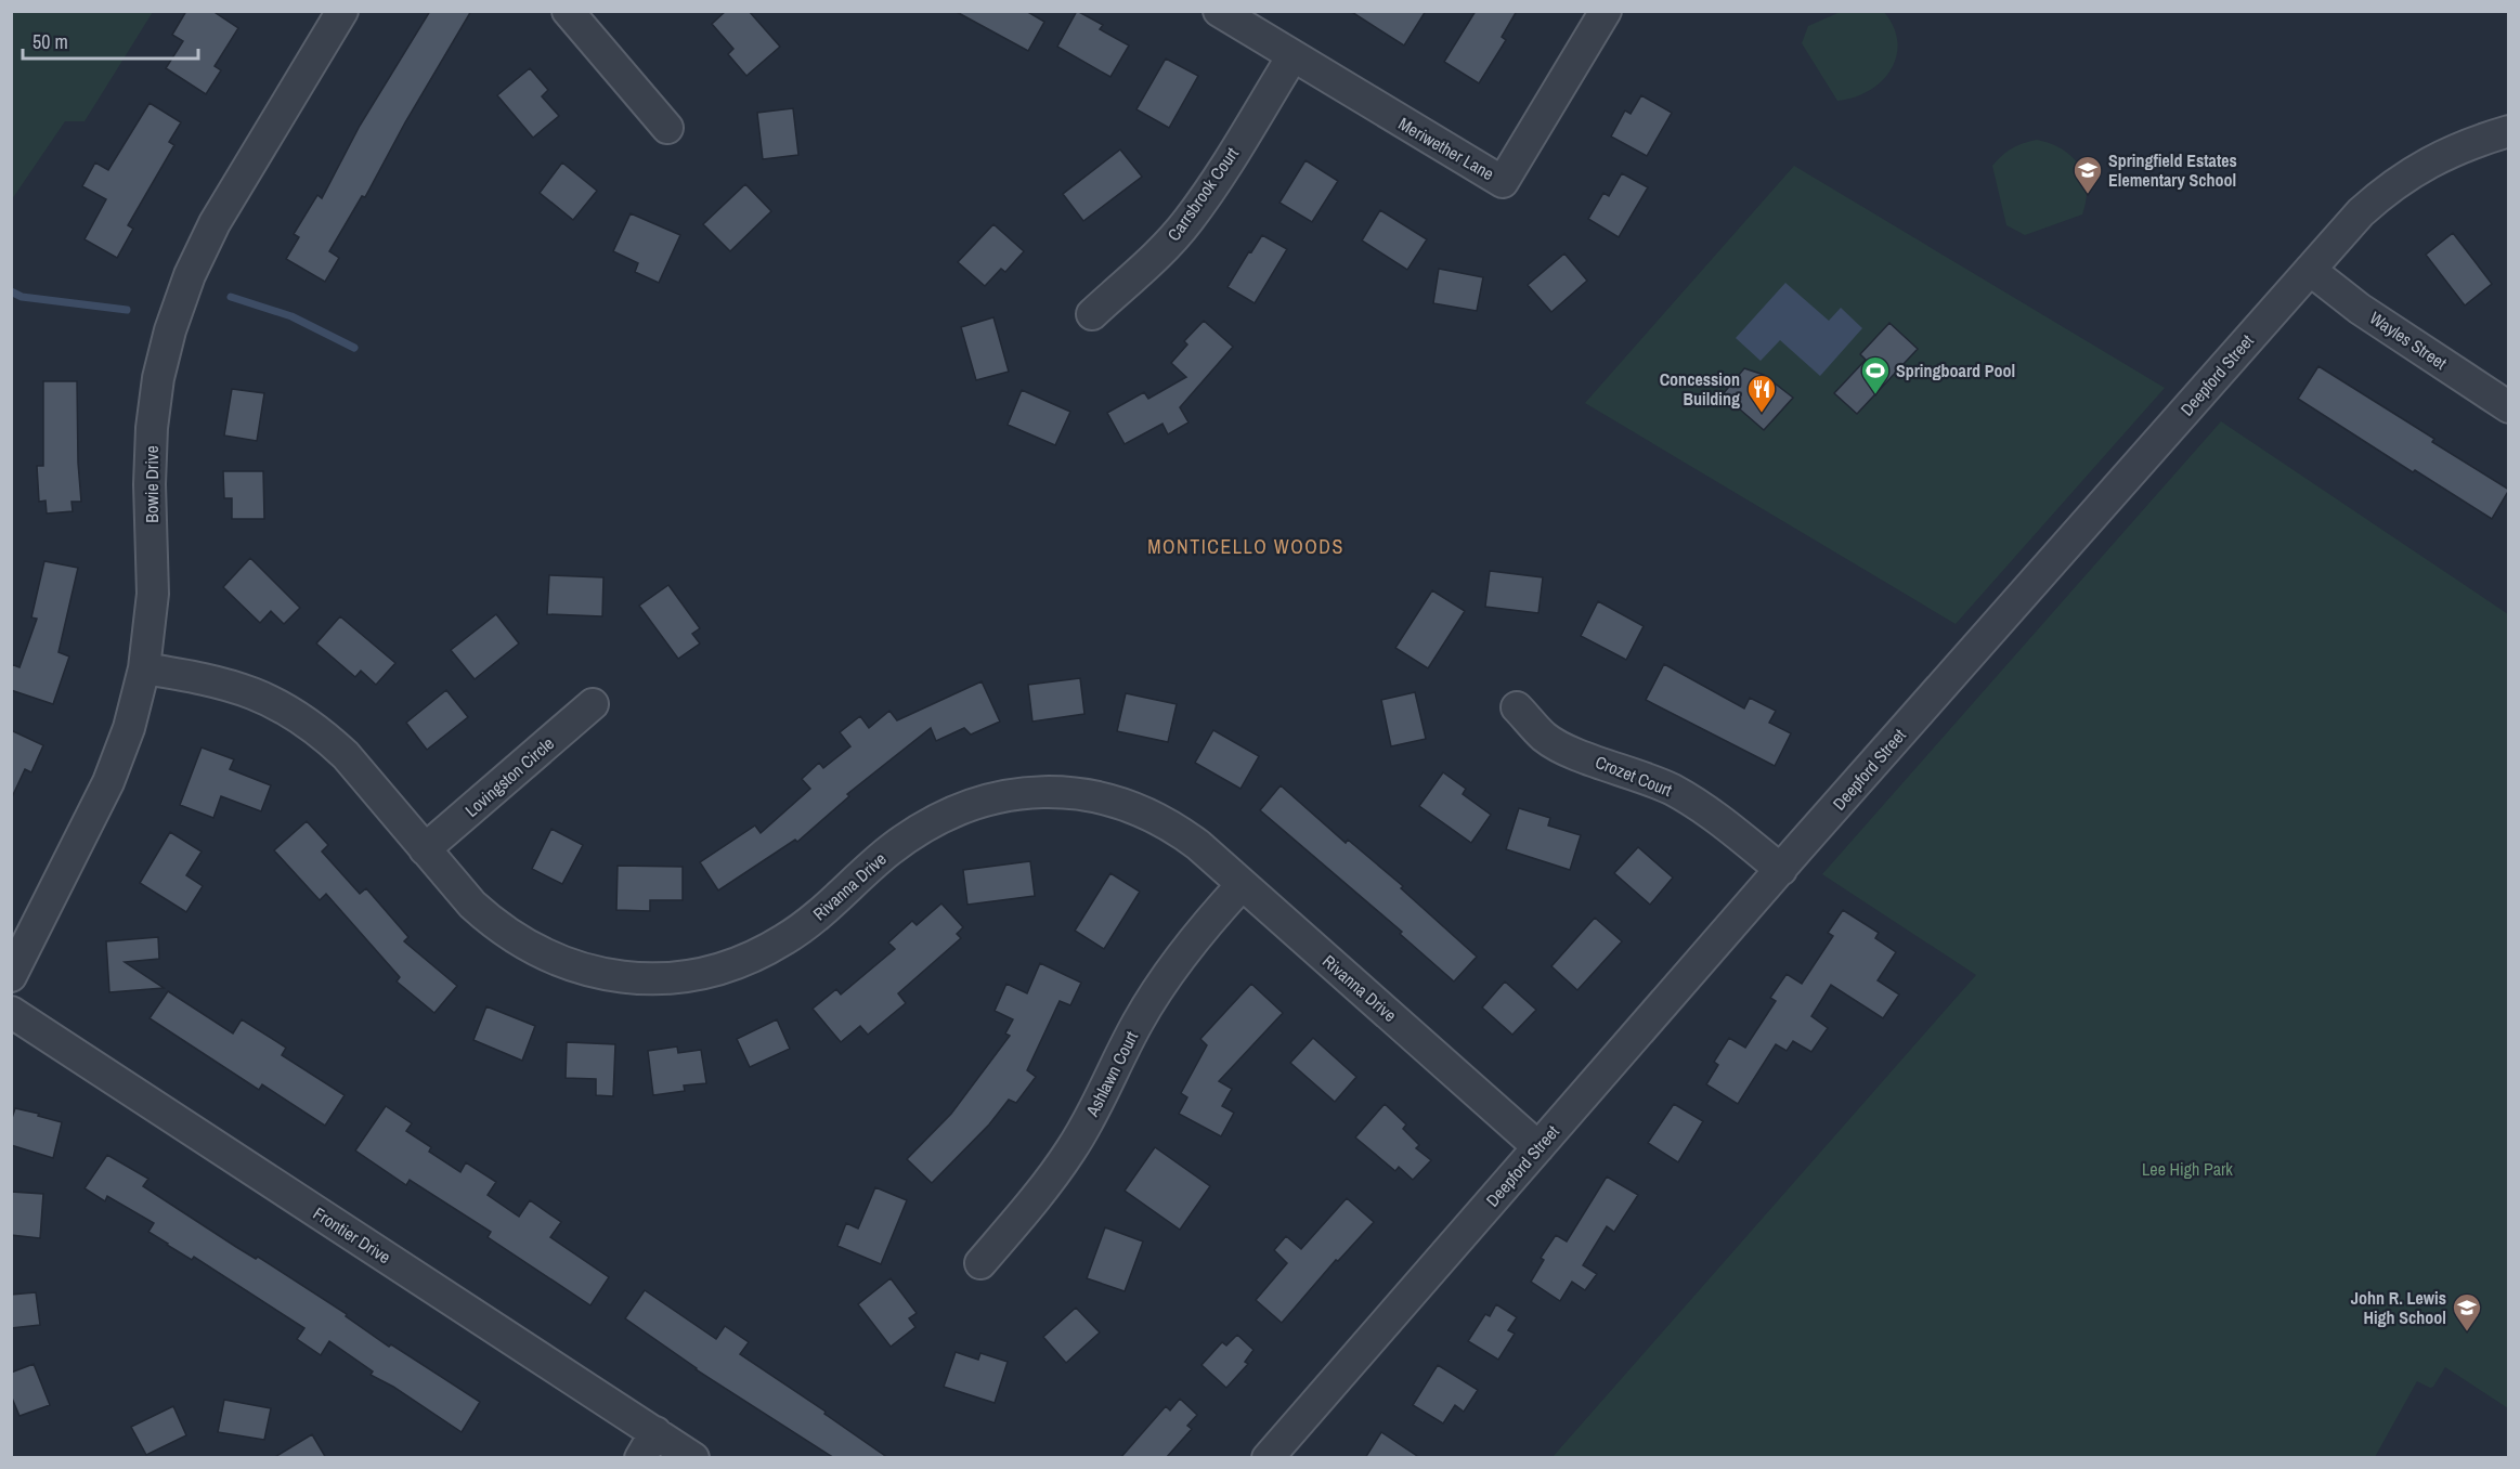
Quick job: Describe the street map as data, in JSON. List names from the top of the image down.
{
  "streets": {
    "street": [
      "Meriwether Lane",
      "Carrsbrook Court",
      "Wayles Street",
      "Deepford Street",
      "Bowie Drive",
      "Crozet Court",
      "Lovingston Circle",
      "Rivanna Drive",
      "Ashlawn Court",
      "Frontier Drive"
    ]
  },
  "crossings": [
    ["Meriwether Lane", "Carrsbrook Court"],
    ["Wayles Street", "Deepford Street"],
    ["Deepford Street", "Crozet Court"],
    ["Deepford Street", "Rivanna Drive"],
    ["Bowie Drive", "Rivanna Drive"],
    ["Lovingston Circle", "Rivanna Drive"],
    ["Rivanna Drive", "Ashlawn Court"]
  ],
  "districts": ["MONTICELLO WOODS"],
  "parks": ["Lee High Park"],
  "places": {
    "school or university": ["Springfield Estates Elementary School", "John R. Lewis High School"],
    "sports": ["Springboard Pool"],
    "restaurant": ["Concession Building"]
  },
  "scale_bar": "50 m"
}
